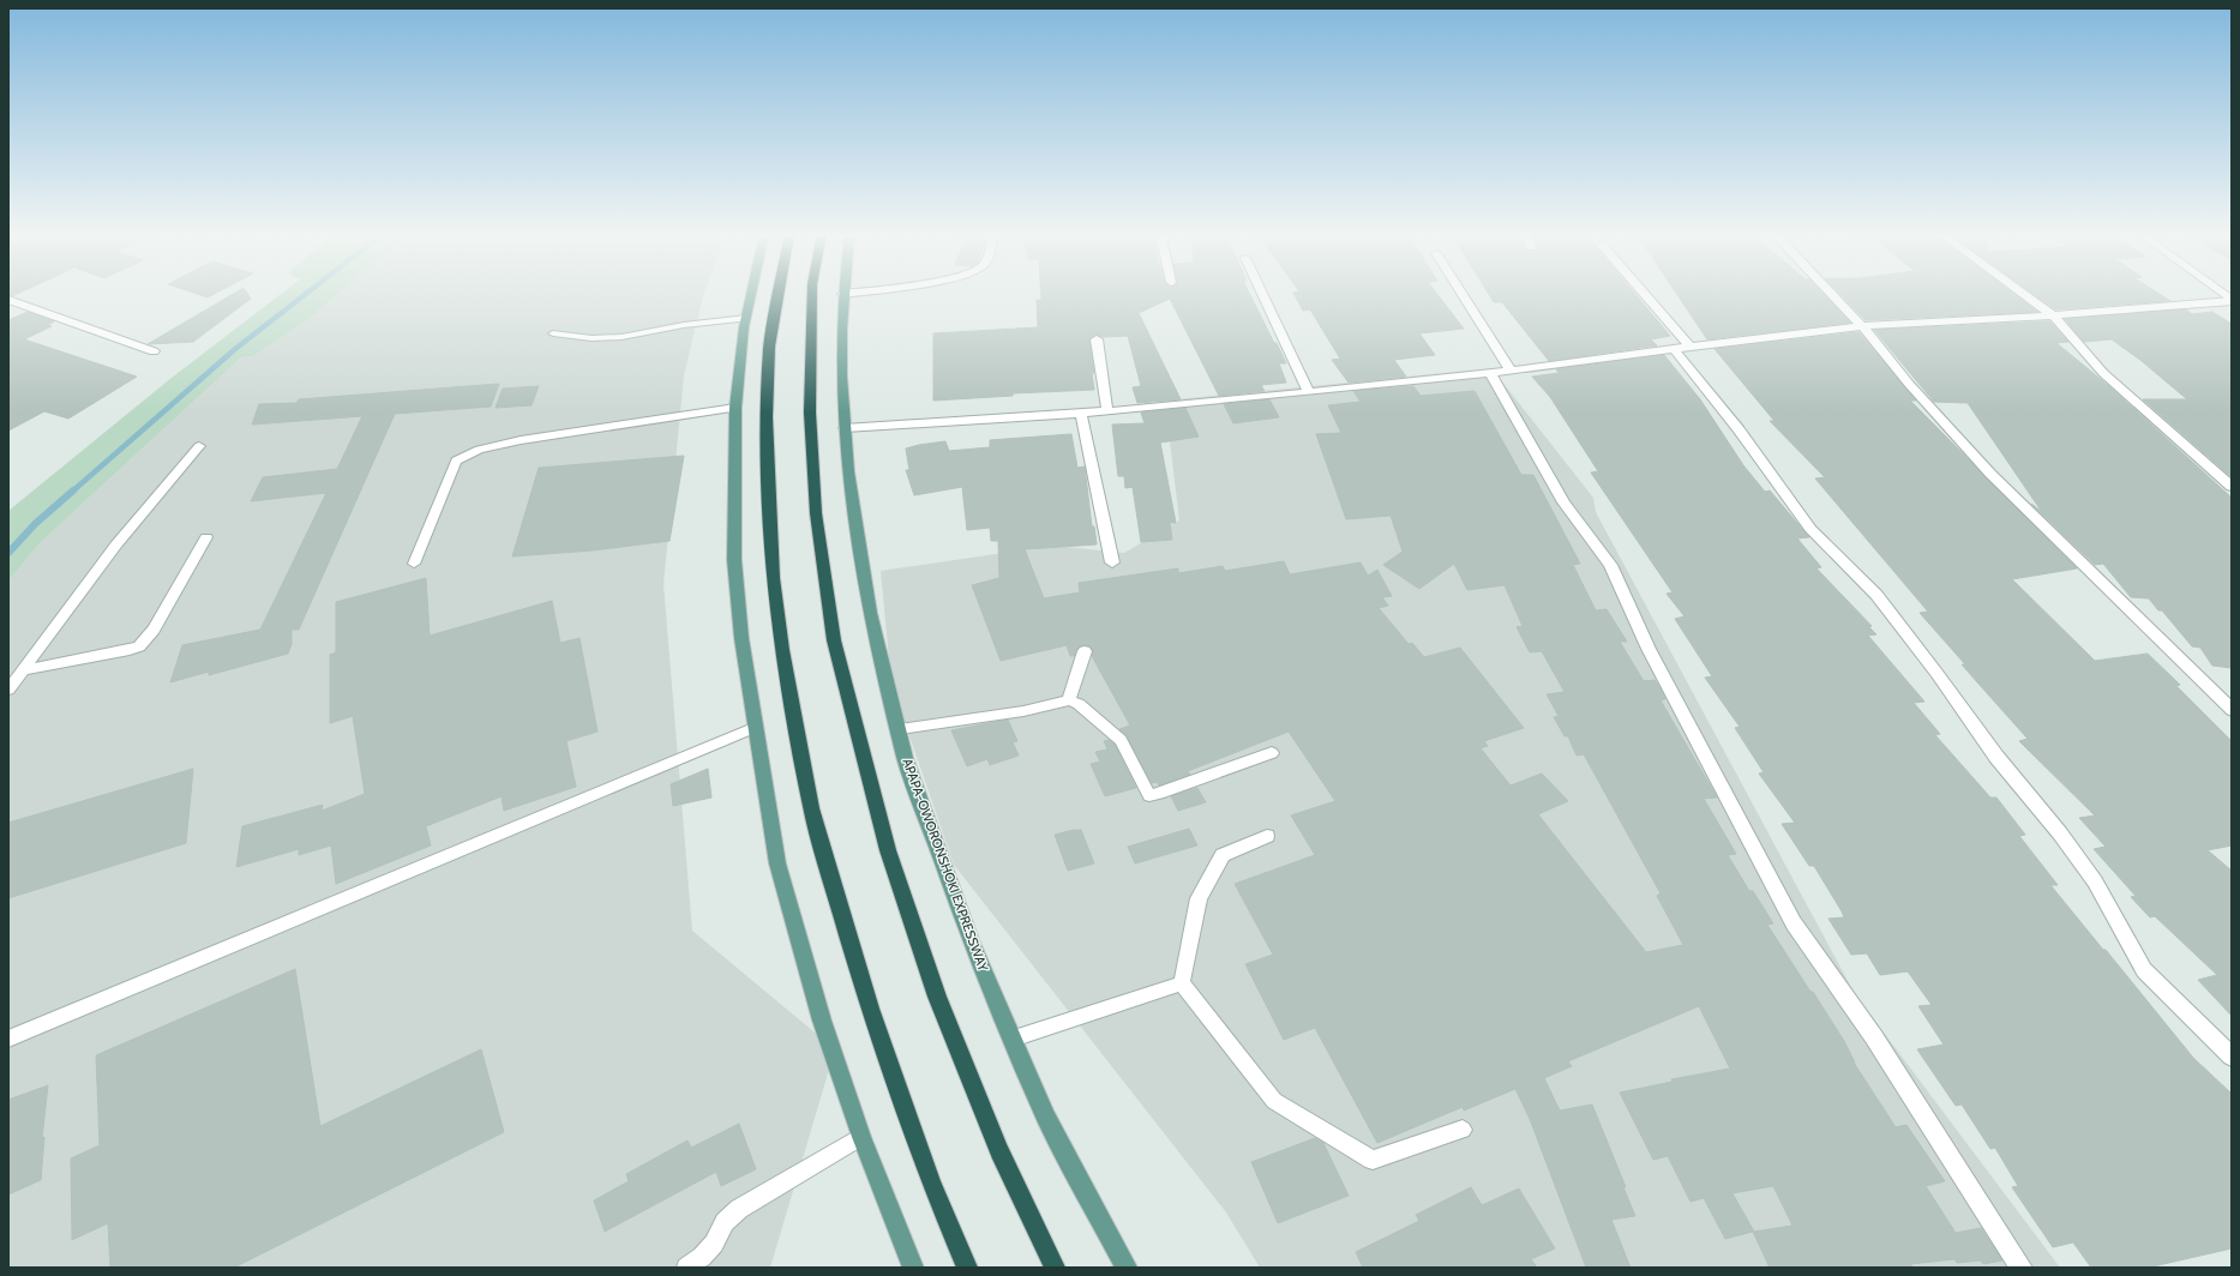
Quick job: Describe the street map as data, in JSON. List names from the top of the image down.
{
  "streets": {
    "main road": ["APAPA-OWORONSHOKI EXPRESSWAY"]
  }
}
